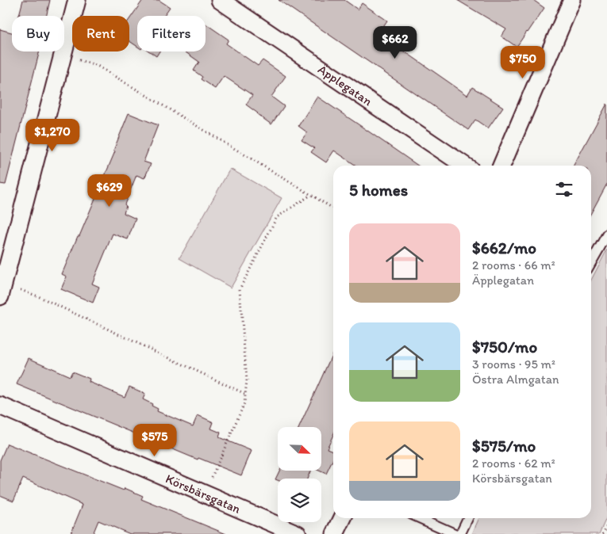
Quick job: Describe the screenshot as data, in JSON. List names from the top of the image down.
{
  "streets": {
    "street": ["Äpplegatan", "Körsbärsgatan"]
  },
  "north": "bottom right",
  "page": {
    "chip": ["Buy", "Rent", "Filters"],
    "price": [
      "$662",
      "$750",
      "$1,270",
      "$629",
      "$575"
    ],
    "heading": "5 homes",
    "list": [
      {
        "name": "$662/mo",
        "note": "2 rooms · 66 m² · Äpplegatan"
      },
      {
        "name": "$750/mo",
        "note": "3 rooms · 95 m² · Östra Almgatan"
      },
      {
        "name": "$575/mo",
        "note": "2 rooms · 62 m² · Körsbärsgatan"
      }
    ]
  }
}
